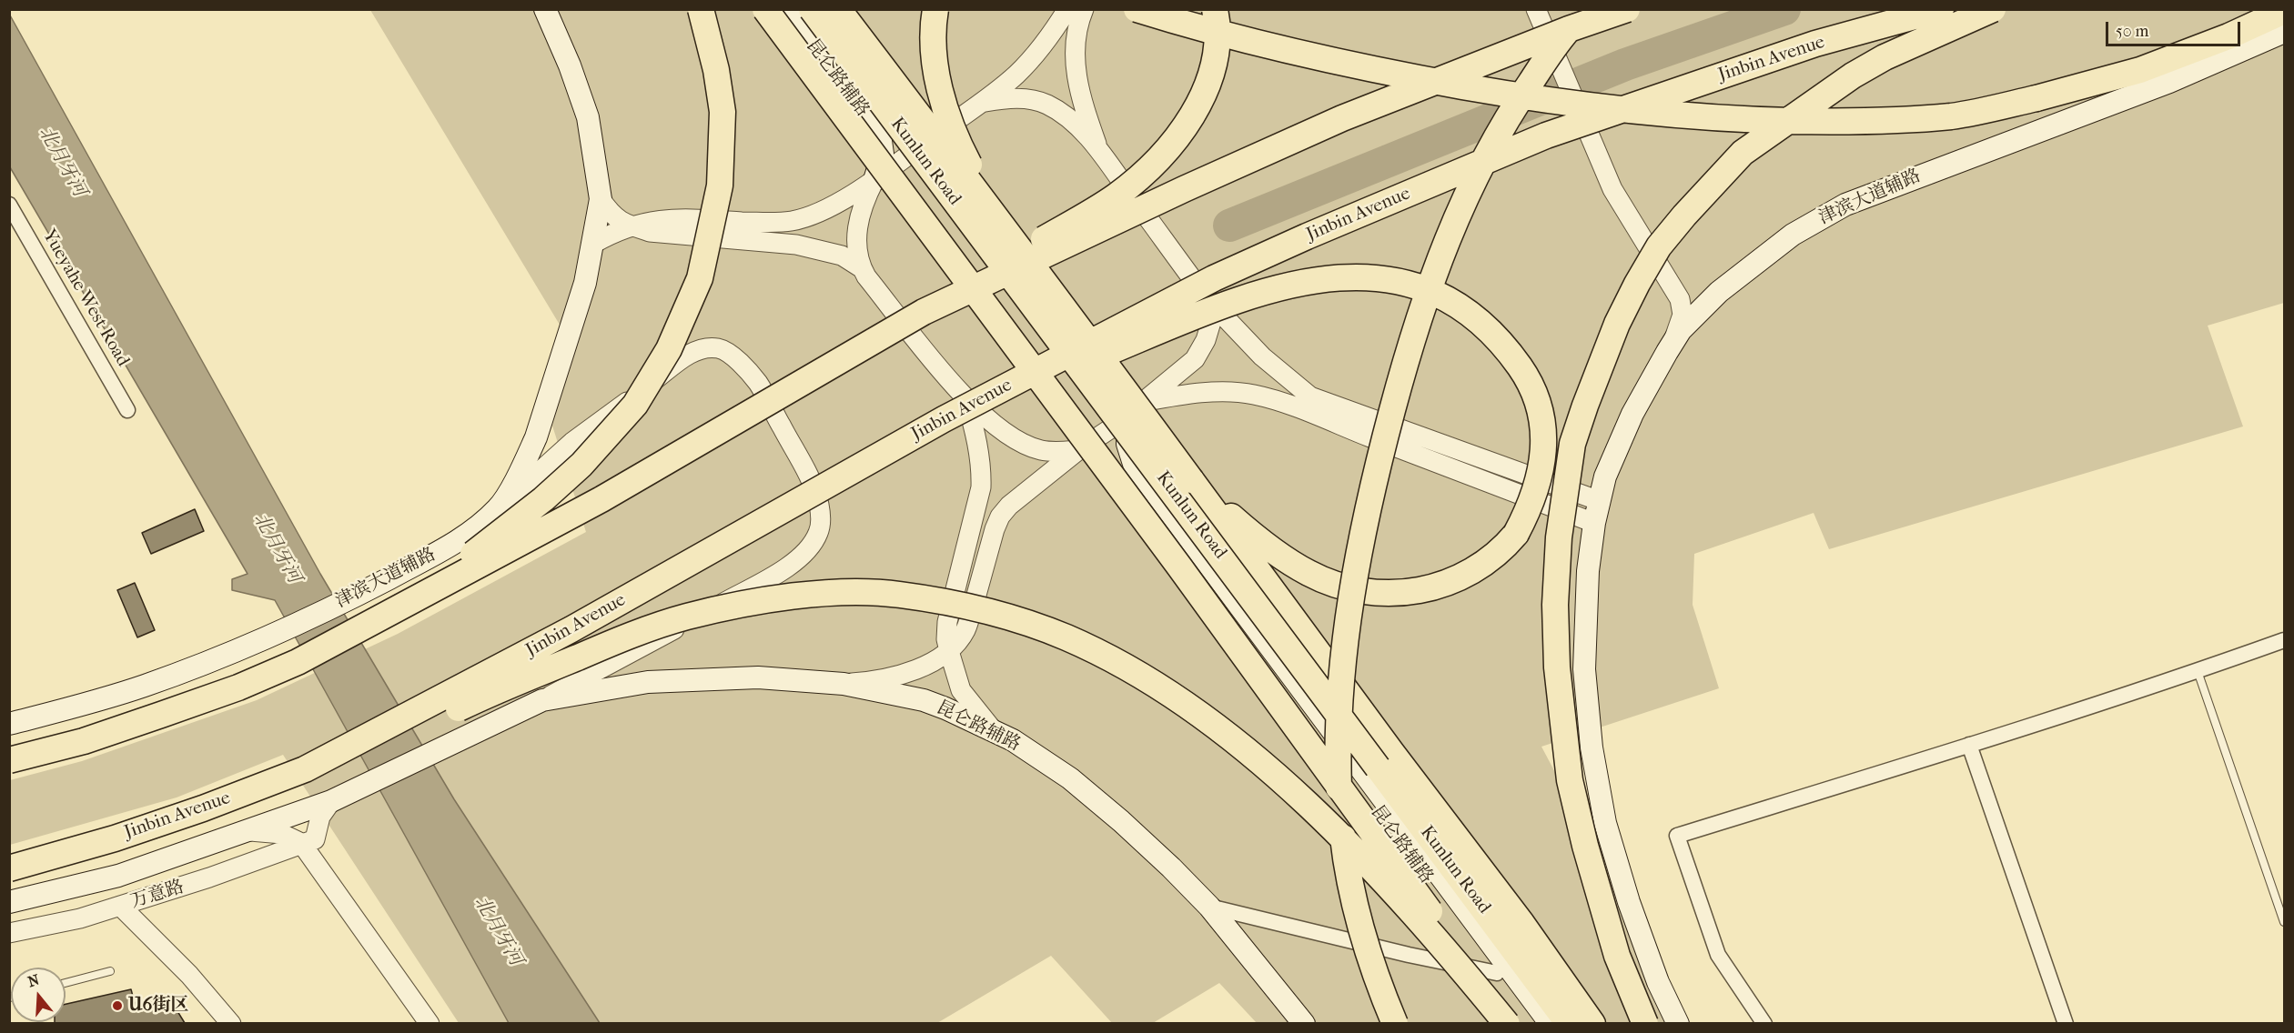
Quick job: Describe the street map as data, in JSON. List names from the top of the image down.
{
  "streets": {
    "highway": ["Jinbin Avenue", "Kunlun Road"],
    "main road": ["昆仑路辅路", "津滨大道辅路"],
    "street": ["Yueyahe West Road", "万意路"]
  },
  "water": ["北月牙河"],
  "places": ["U6街区"],
  "scale_bar": "50 m",
  "north": "top"
}
